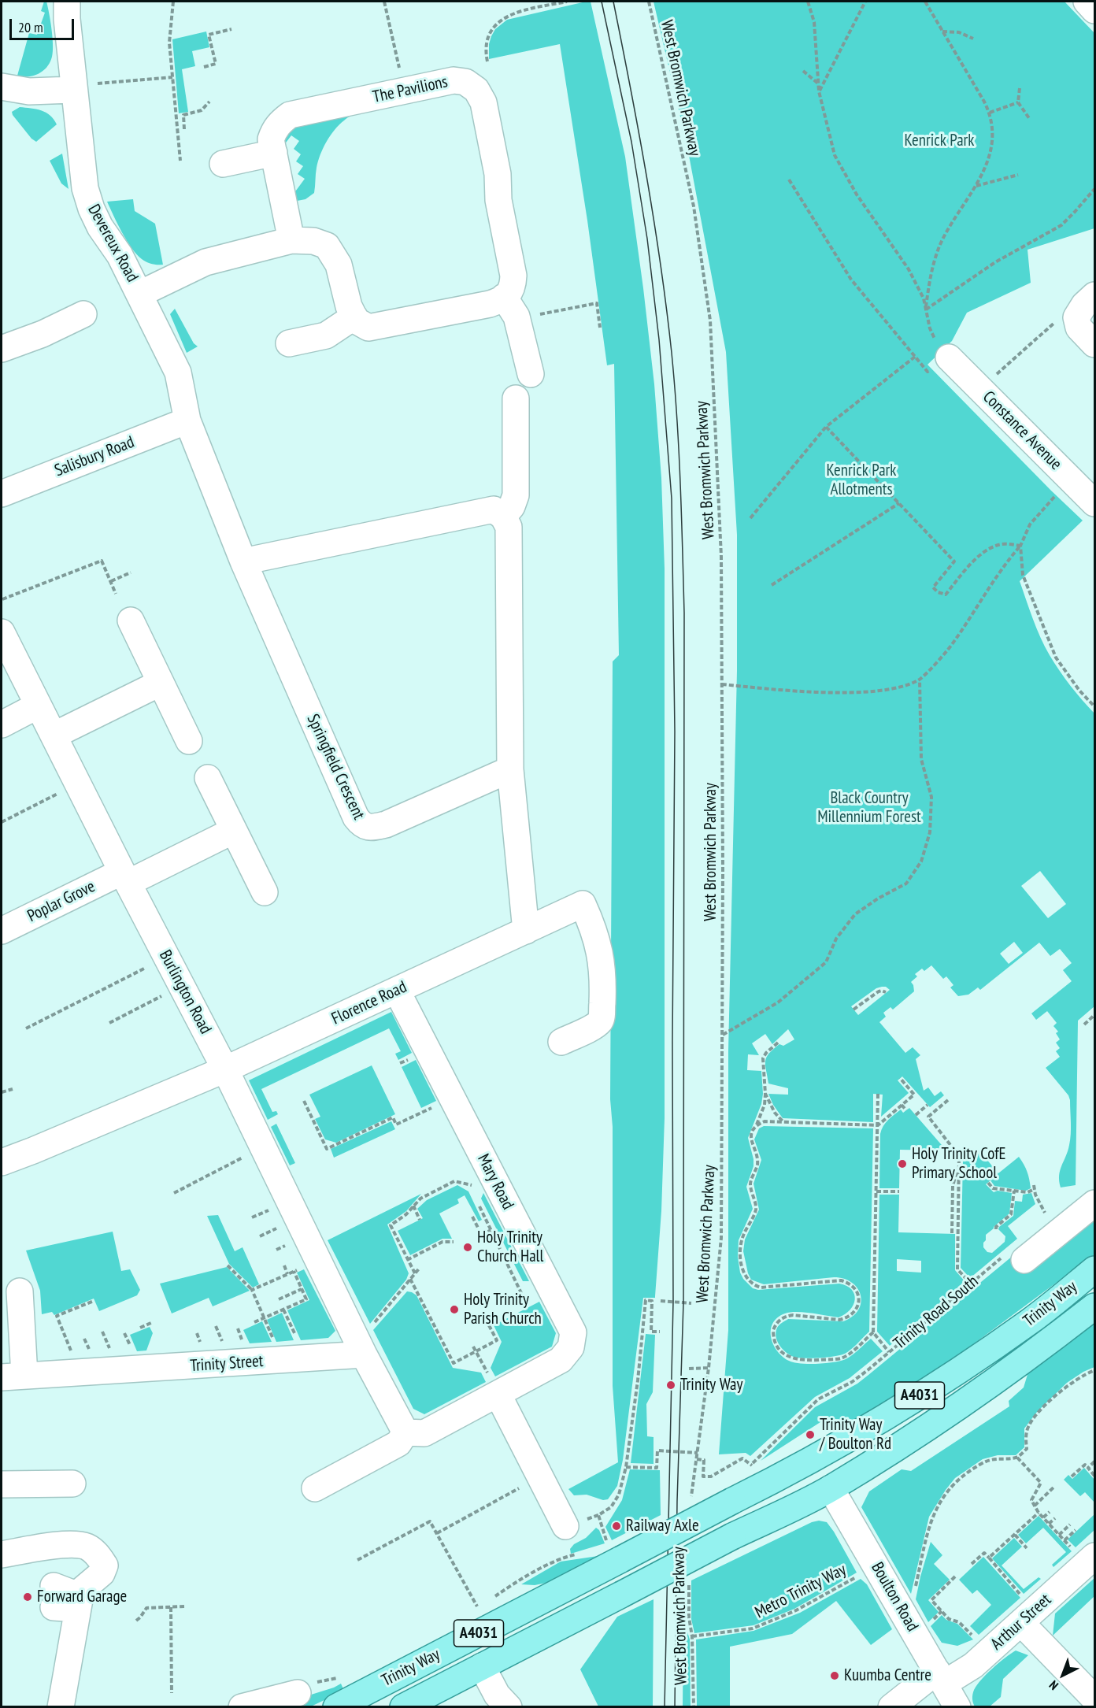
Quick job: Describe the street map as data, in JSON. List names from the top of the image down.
{
  "streets": {
    "main road": ["Trinity Way", "A4031"],
    "street": [
      "The Pavilions",
      "Devereux Road",
      "Constance Avenue",
      "Salisbury Road",
      "Springfield Crescent",
      "Poplar Grove",
      "Burlington Road",
      "Florence Road",
      "Mary Road",
      "Trinity Street",
      "Boulton Road",
      "Arthur Street"
    ],
    "path": ["West Bromwich Parkway", "Trinity Road South", "Metro Trinity Way"]
  },
  "crossings": [
    ["West Bromwich Parkway", "Metro Trinity Way"],
    ["Devereux Road", "Salisbury Road"],
    ["Devereux Road", "Springfield Crescent"],
    ["Salisbury Road", "Springfield Crescent"],
    ["Poplar Grove", "Burlington Road"],
    ["Burlington Road", "Florence Road"],
    ["Burlington Road", "Trinity Street"],
    ["Florence Road", "Mary Road"],
    ["Trinity Way", "Boulton Road"],
    ["Boulton Road", "Arthur Street"]
  ],
  "parks": ["Kenrick Park", "Kenrick Park Allotments", "Black Country Millennium Forest"],
  "places": [
    "Holy Trinity CofE Primary School",
    "Holy Trinity Church Hall",
    "Holy Trinity Parish Church",
    "Trinity Way",
    "Trinity Way / Boulton Rd",
    "Railway Axle",
    "Forward Garage",
    "Kuumba Centre"
  ],
  "scale_bar": "20 m",
  "north": "bottom left"
}
